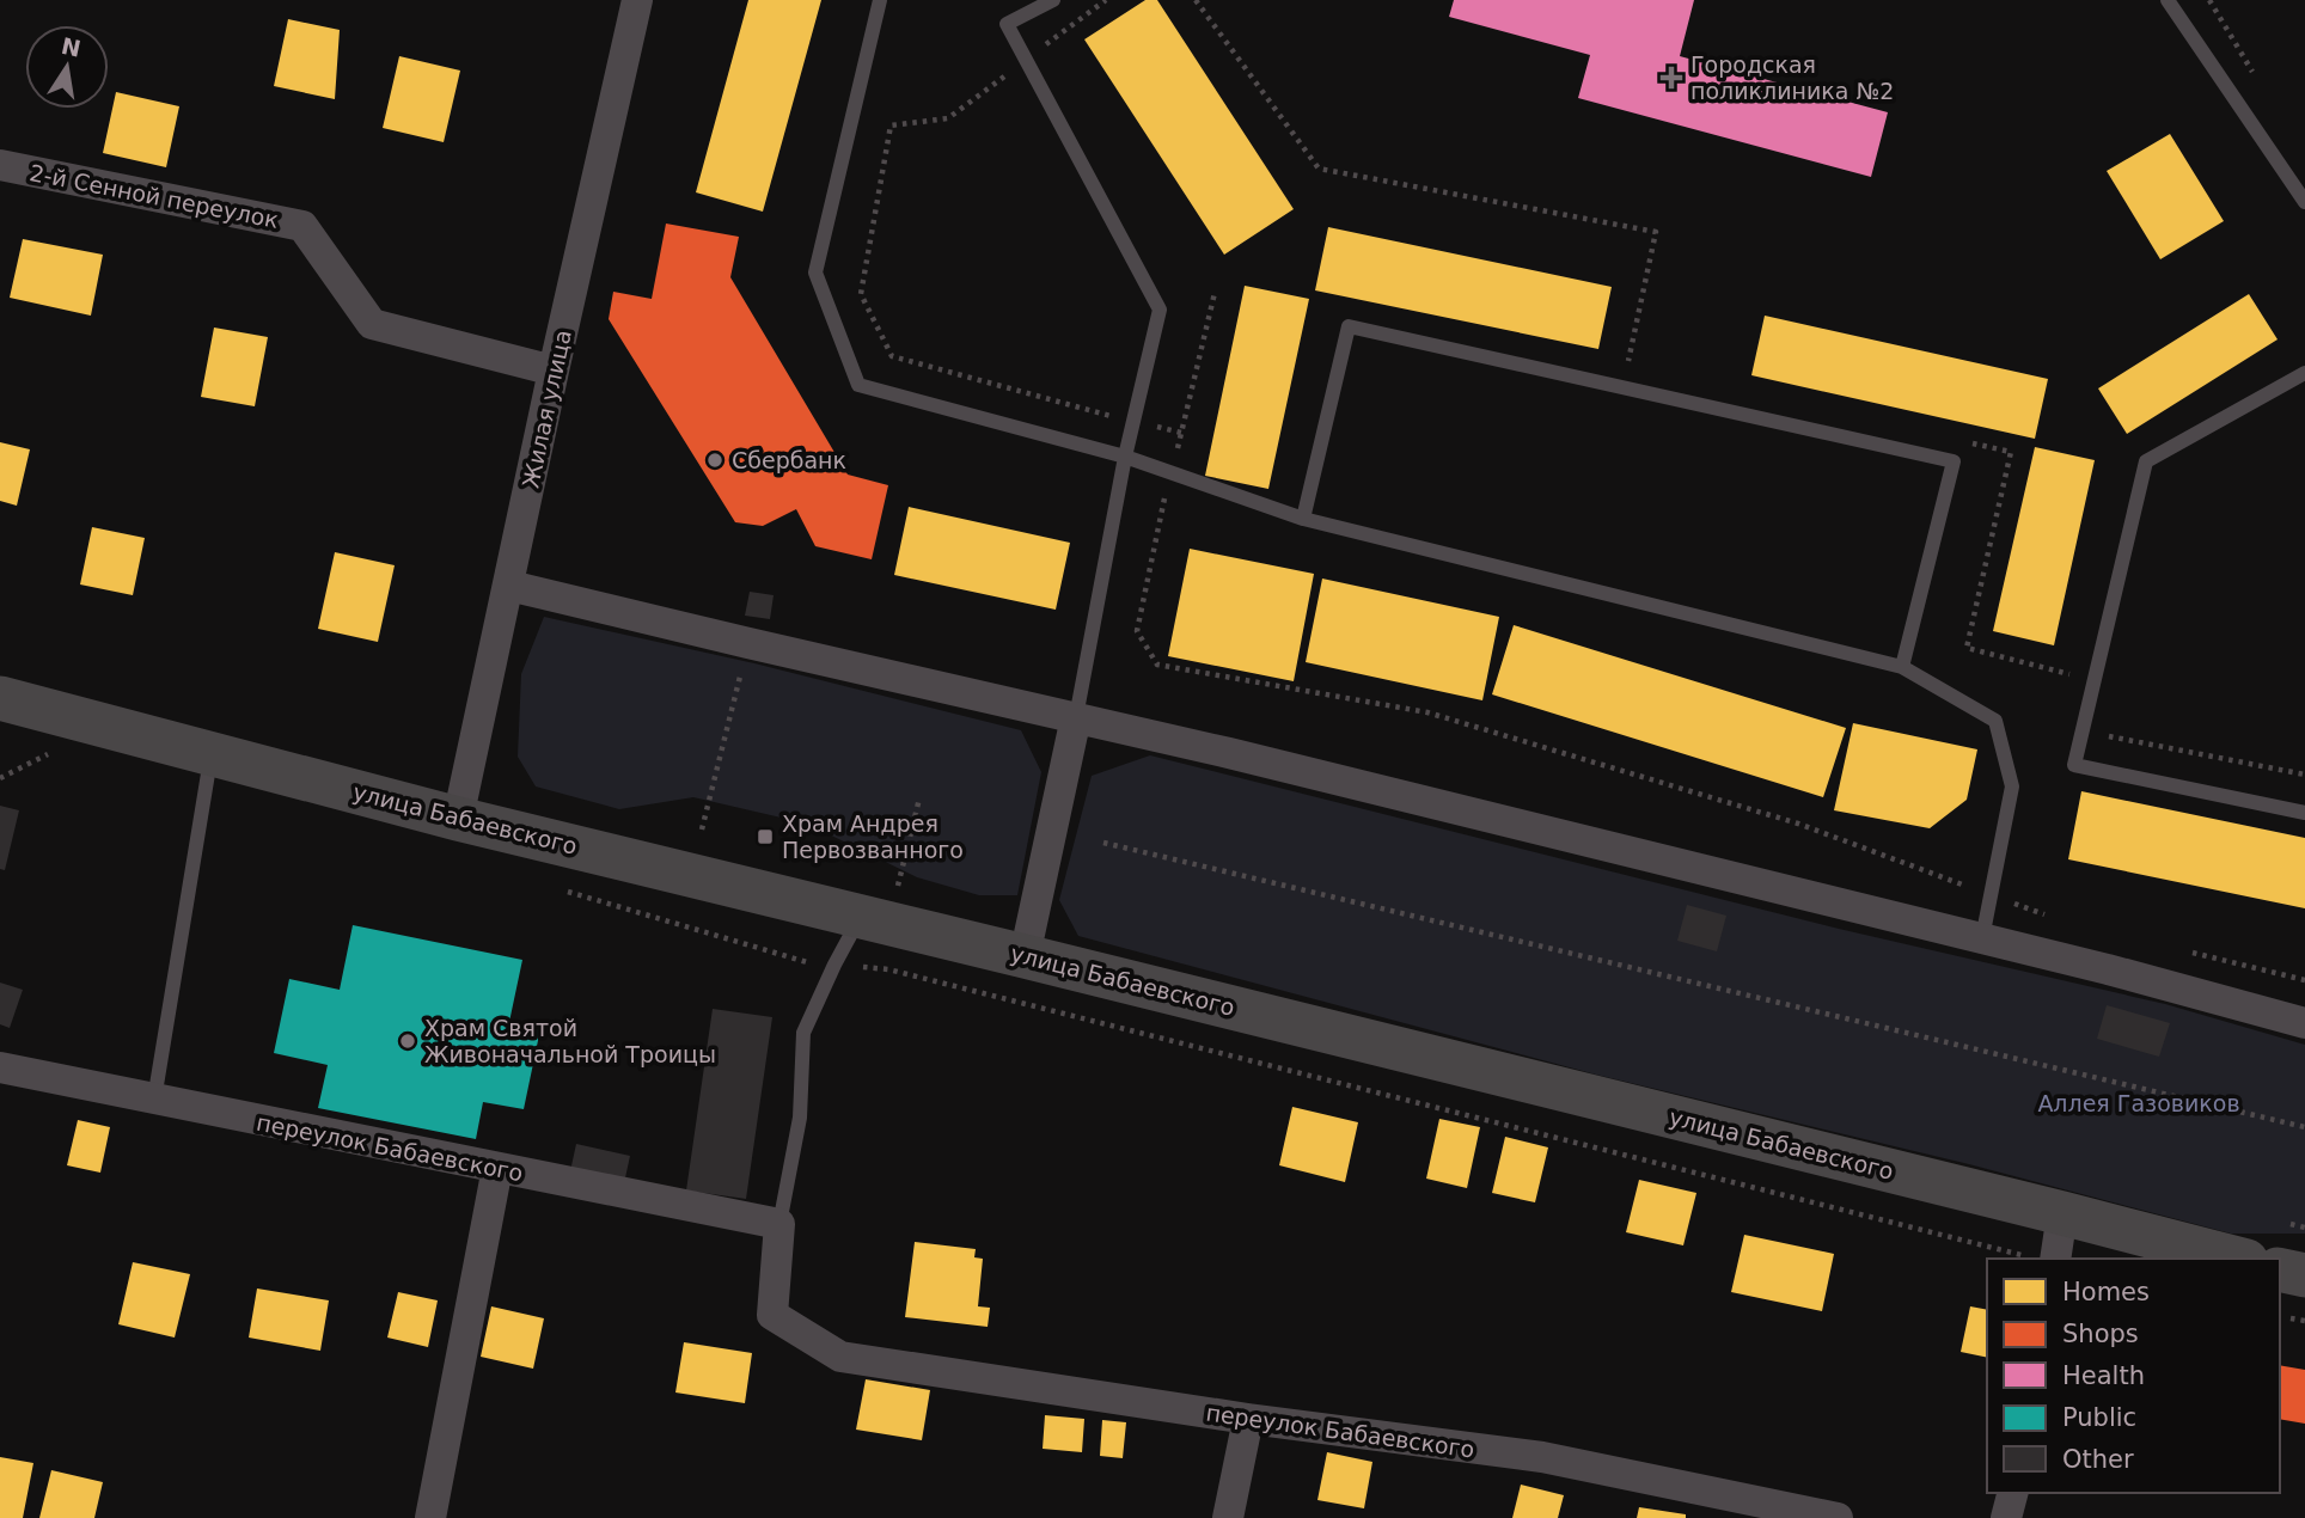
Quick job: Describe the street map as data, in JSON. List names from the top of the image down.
{
  "streets": {
    "main road": ["улица Бабаевского"],
    "street": ["2-й Сенной переулок", "Жилая улица", "переулок Бабаевского"]
  },
  "crossings": [
    ["2-й Сенной переулок", "Жилая улица"],
    ["Жилая улица", "улица Бабаевского"]
  ],
  "parks": ["Аллея Газовиков"],
  "places": {
    "health": ["Городская поликлиника №2"],
    "other": ["Сбербанк", "Храм Святой Живоначальной Троицы"],
    "transit": ["Храм Андрея Первозванного"]
  },
  "legend": [
    "Homes",
    "Shops",
    "Health",
    "Public",
    "Other"
  ],
  "north": "top"
}
